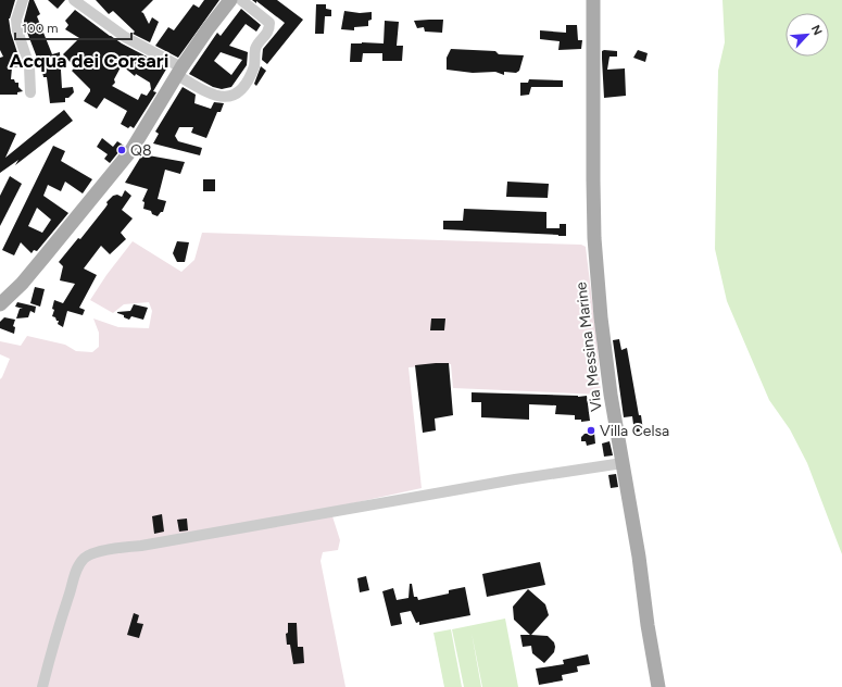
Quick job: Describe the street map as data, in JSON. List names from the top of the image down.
{
  "streets": {
    "main road": ["Via Messina Marine"]
  },
  "districts": ["Acqua dei Corsari"],
  "places": ["Q8", "Villa Celsa"],
  "scale_bar": "100 m",
  "north": "top right"
}
